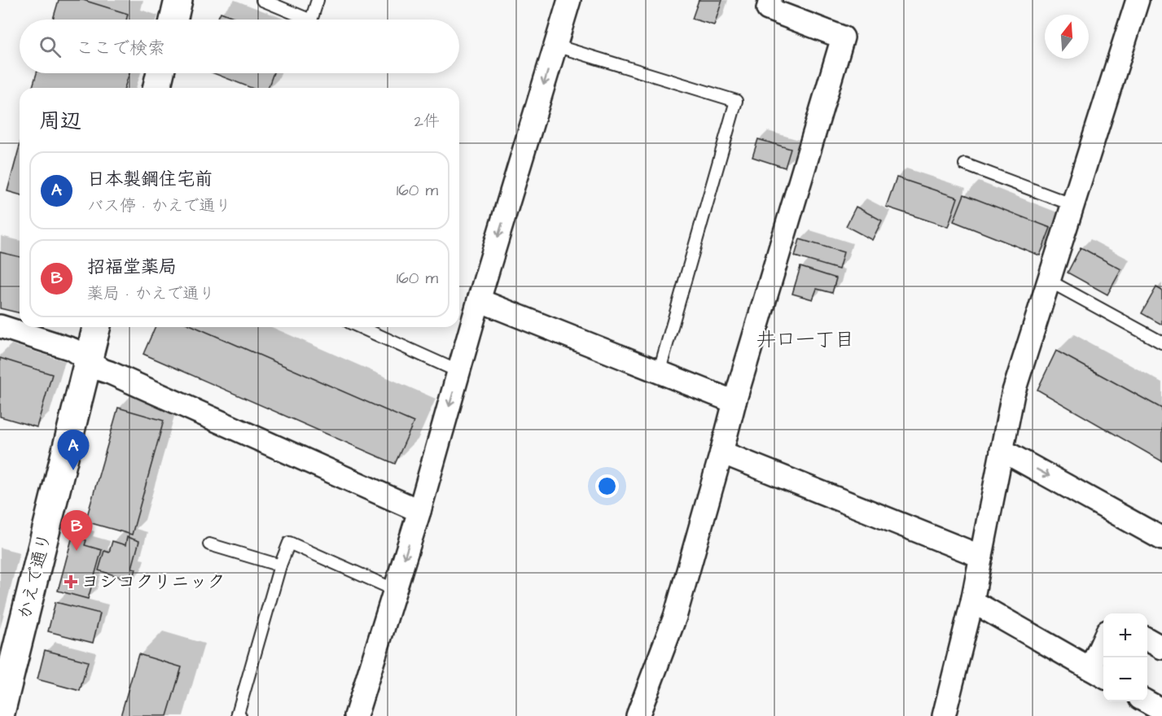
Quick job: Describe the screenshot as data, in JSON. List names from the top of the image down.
{
  "streets": {
    "street": ["かえで通り"]
  },
  "districts": ["井口一丁目"],
  "places": {
    "health": ["ヨシコクリニック"]
  },
  "north": "top",
  "page": {
    "search": "ここで検索",
    "heading": ["周辺", "2件"],
    "list": [
      {
        "mark": "A",
        "name": "日本製鋼住宅前",
        "note": "バス停 · かえで通り",
        "value": "160 m"
      },
      {
        "mark": "B",
        "name": "招福堂薬局",
        "note": "薬局 · かえで通り",
        "value": "160 m"
      }
    ],
    "pins": ["A", "B"],
    "map_buttons": ["+", "−"]
  }
}
